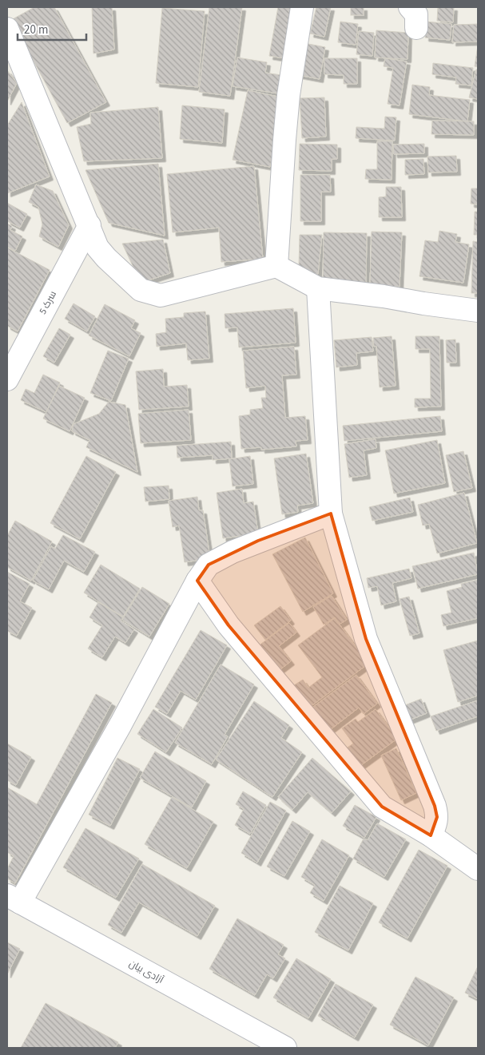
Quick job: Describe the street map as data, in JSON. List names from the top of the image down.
{
  "streets": {
    "street": ["سرک 5", "آزادی بیان"]
  },
  "scale_bar": "20 m"
}
